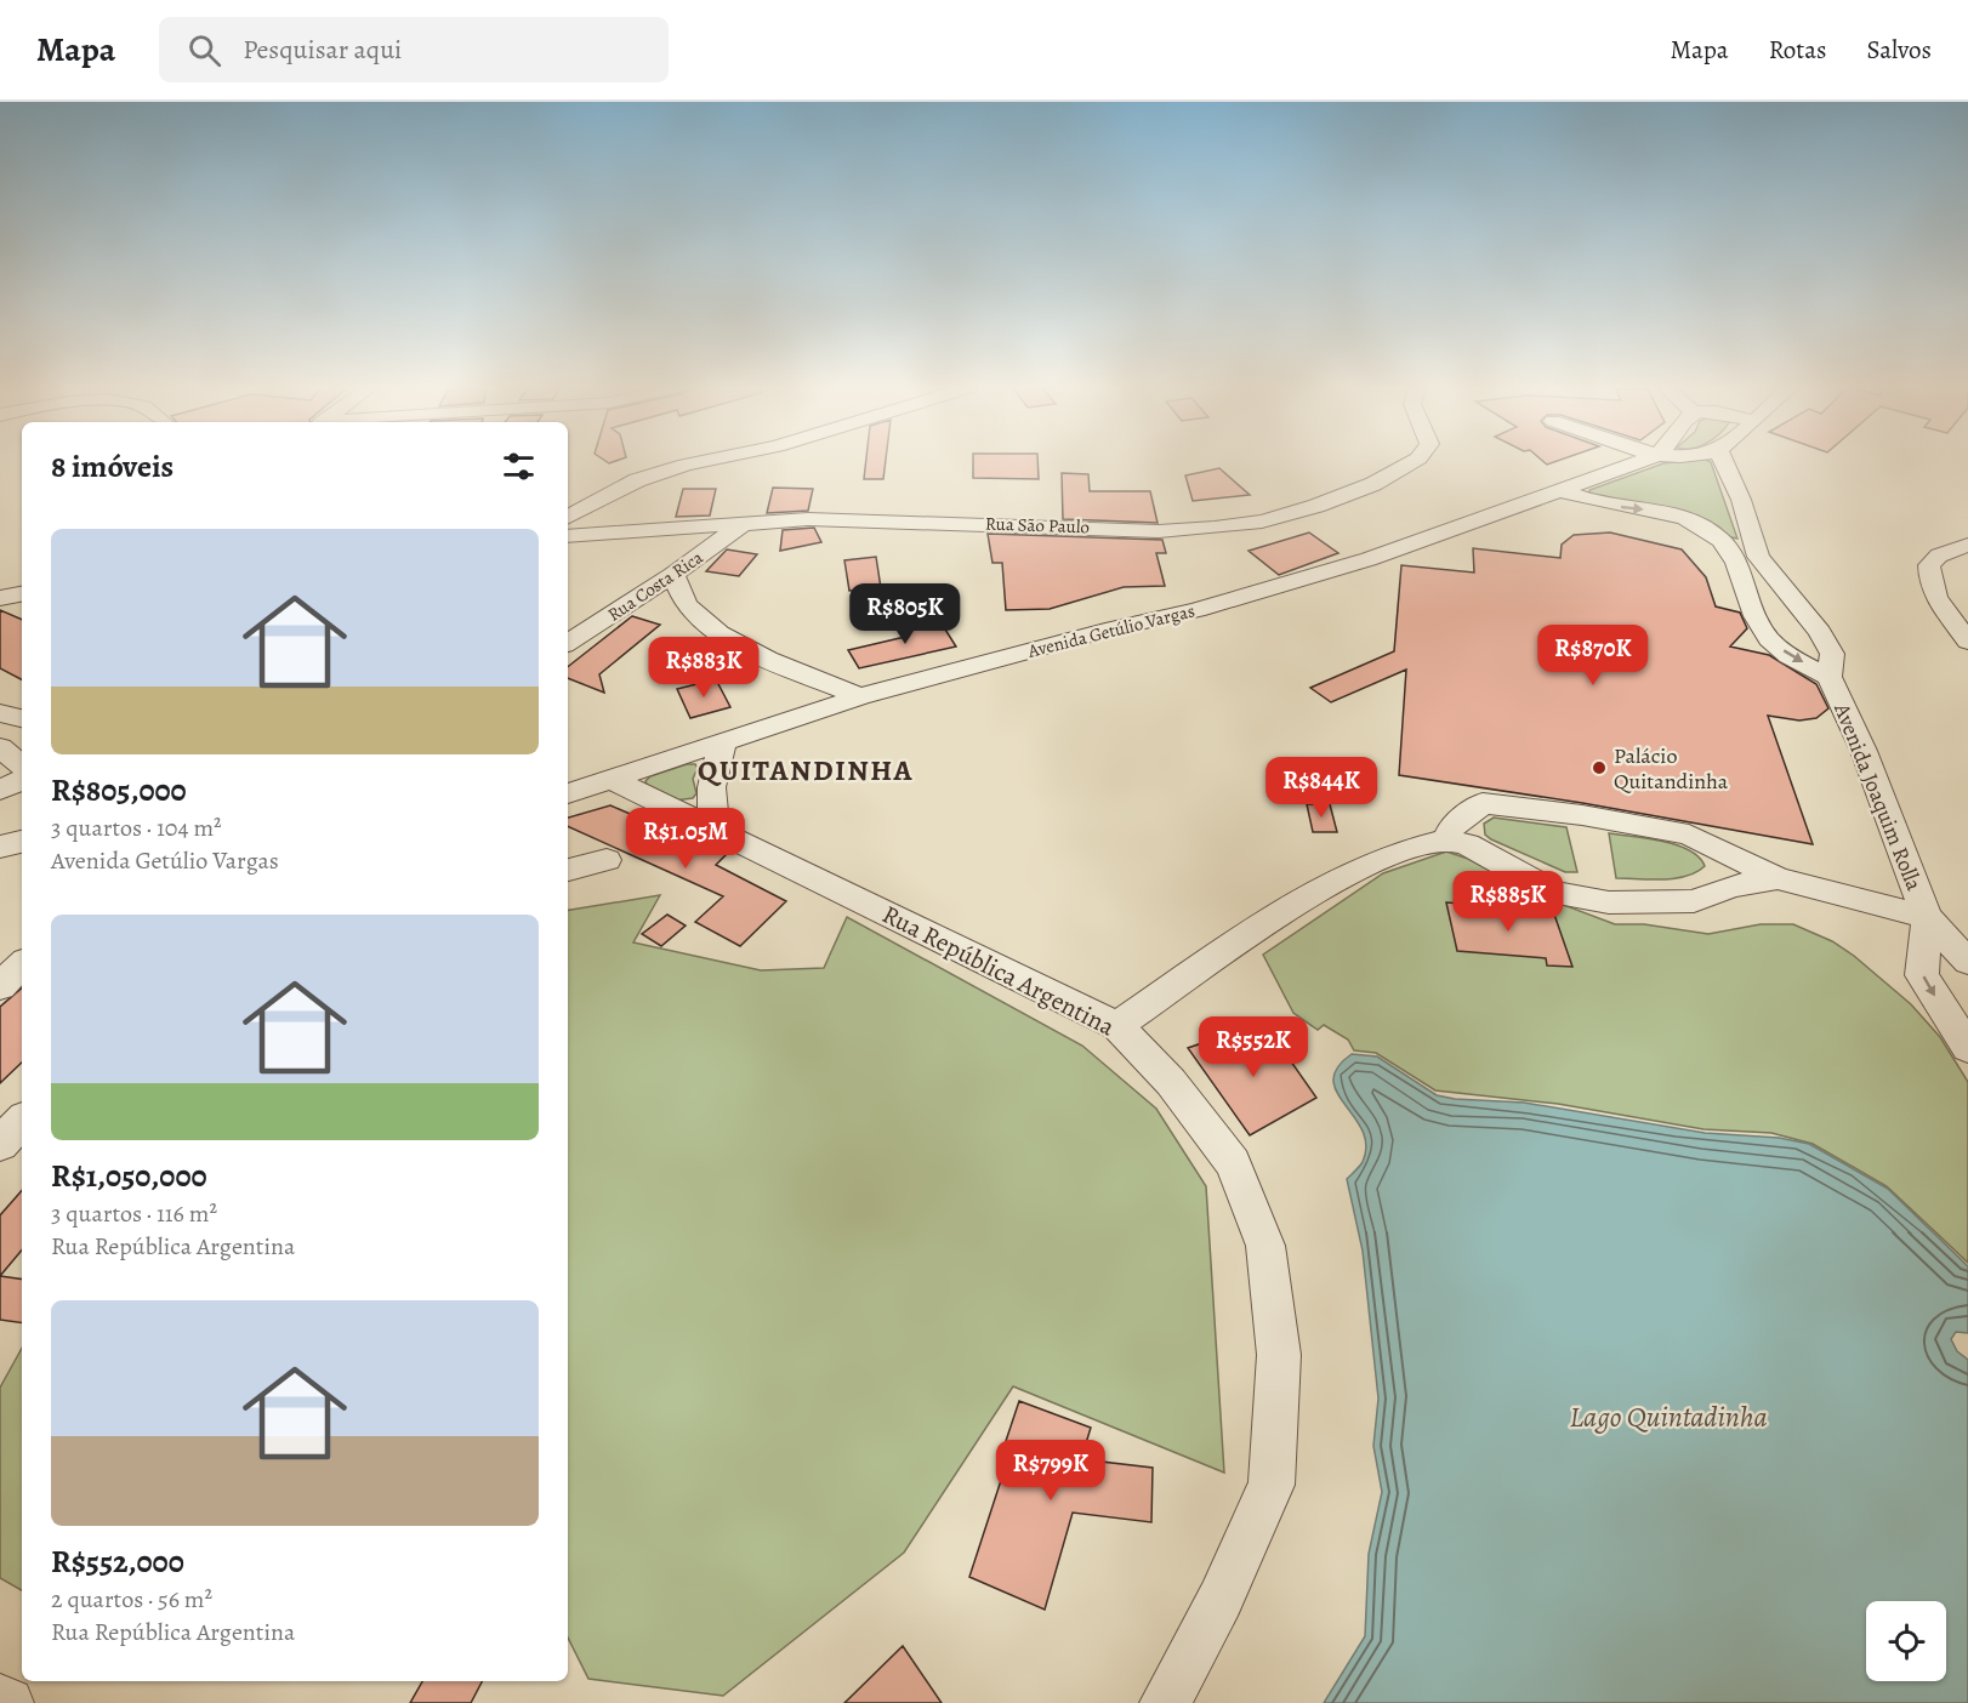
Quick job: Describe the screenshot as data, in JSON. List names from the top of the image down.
{
  "streets": {
    "street": [
      "Rua São Paulo",
      "Rua Costa Rica",
      "Avenida Getúlio Vargas",
      "Avenida Joaquim Rolla",
      "Rua República Argentina"
    ]
  },
  "crossings": [
    ["Rua São Paulo", "Rua Costa Rica"],
    ["Avenida Getúlio Vargas", "Avenida Joaquim Rolla"],
    ["Avenida Getúlio Vargas", "Rua República Argentina"]
  ],
  "one_way": ["Avenida Joaquim Rolla"],
  "districts": ["QUITANDINHA"],
  "water": ["Lago Quintadinha"],
  "places": ["Palácio Quitandinha"],
  "page": {
    "header": "Mapa",
    "search": "Pesquisar aqui",
    "nav": ["Mapa", "Rotas", "Salvos"],
    "heading": "8 imóveis",
    "list": [
      {
        "name": "R$805,000",
        "note": "3 quartos · 104 m² · Avenida Getúlio Vargas"
      },
      {
        "name": "R$1,050,000",
        "note": "3 quartos · 116 m² · Rua República Argentina"
      },
      {
        "name": "R$552,000",
        "note": "2 quartos · 56 m² · Rua República Argentina"
      }
    ],
    "price": [
      "R$805K",
      "R$870K",
      "R$883K",
      "R$844K",
      "R$1.05M",
      "R$885K",
      "R$552K",
      "R$799K"
    ]
  }
}
